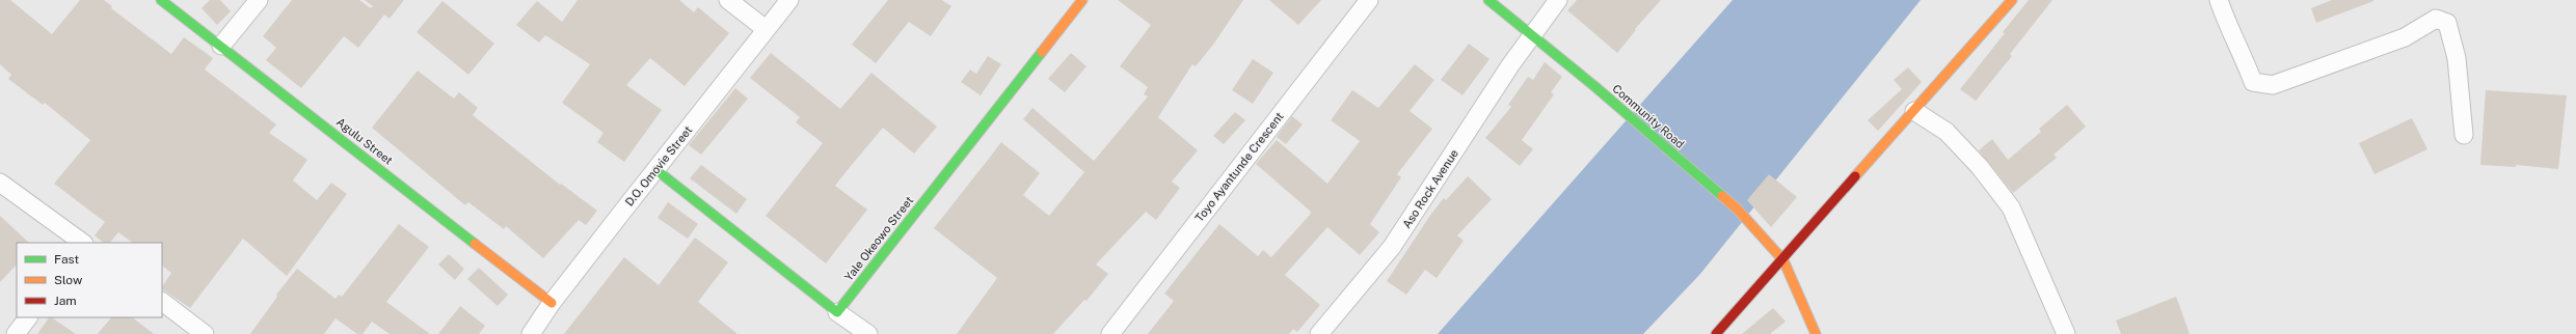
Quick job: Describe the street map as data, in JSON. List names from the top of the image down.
{
  "streets": {
    "street": [
      "Community Road",
      "Agulu Street",
      "D.O. Omovie Street",
      "Toyo Ayantunde Crescent",
      "Aso Rock Avenue",
      "Yale Okeowo Street"
    ]
  },
  "crossings": [
    ["Community Road", "Aso Rock Avenue"],
    ["Agulu Street", "D.O. Omovie Street"]
  ],
  "legend": ["Fast", "Slow", "Jam"]
}
